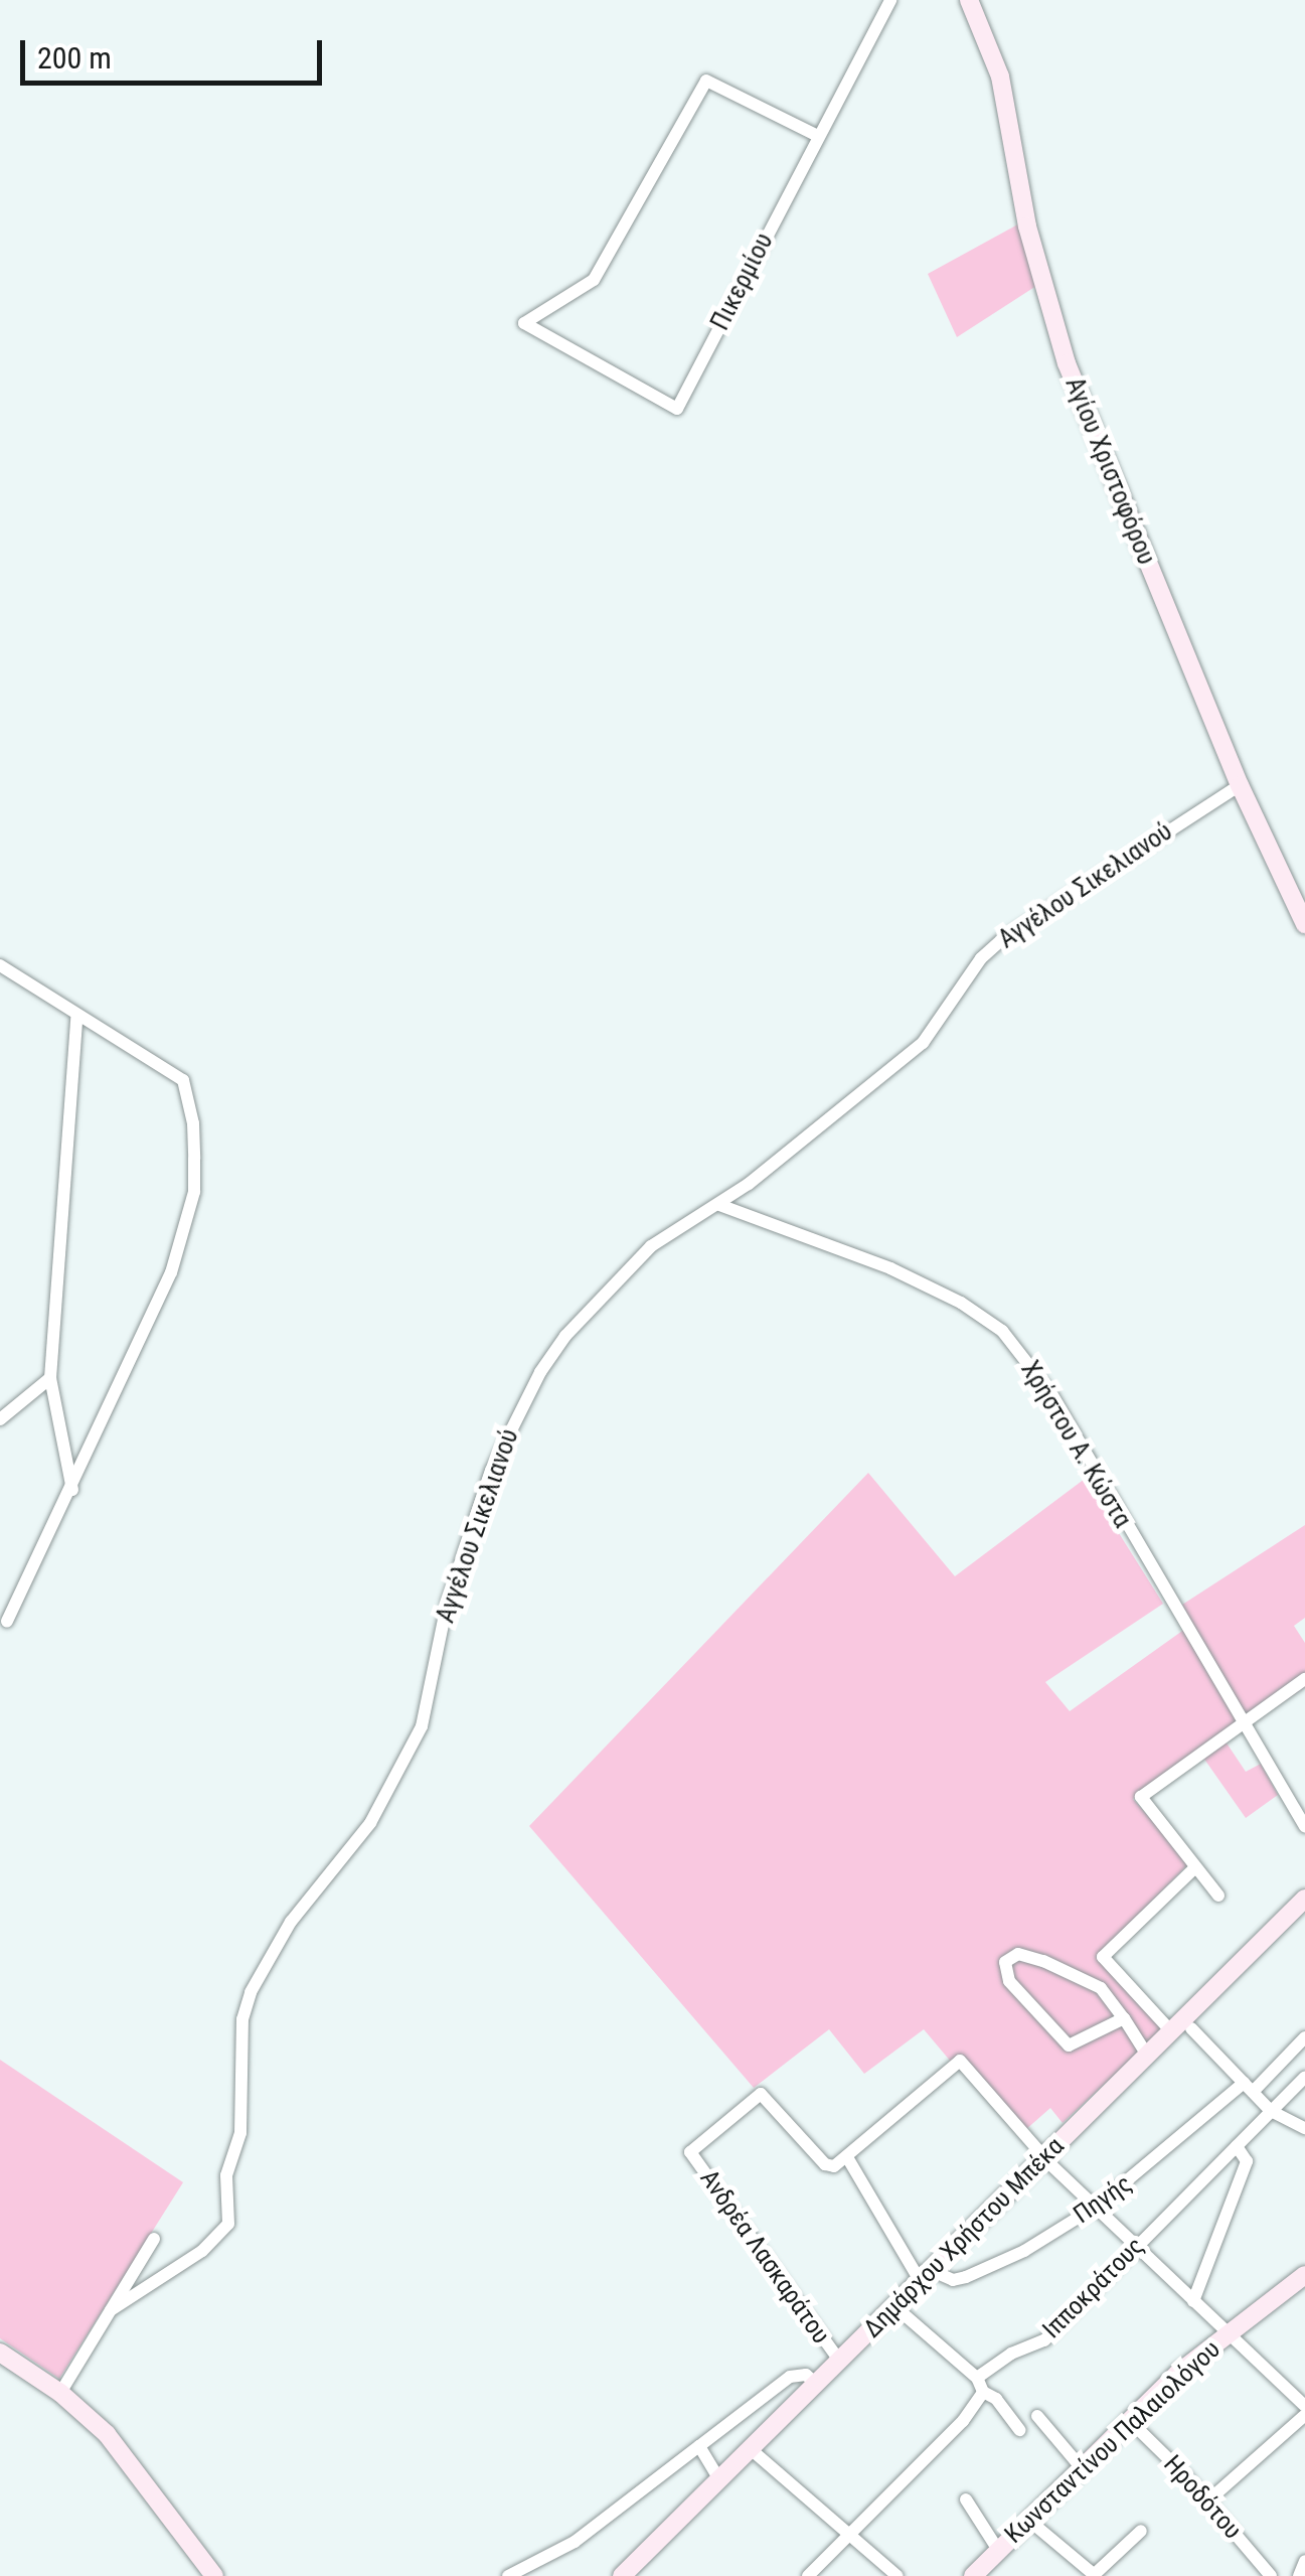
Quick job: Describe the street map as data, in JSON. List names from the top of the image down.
{
  "streets": {
    "main road": ["Αγίου Χριστοφόρου", "Δημάρχου Χρήστου Μπέκα", "Κωνσταντίνου Παλαιολόγου"],
    "street": [
      "Πικερμίου",
      "Αγγέλου Σικελιανού",
      "Χρήστου Α. Κώστα",
      "Πηγής",
      "Ανδρέα Λασκαράτου",
      "Ιπποκράτους",
      "Ηροδότου"
    ]
  },
  "crossings": [
    ["Αγίου Χριστοφόρου", "Αγγέλου Σικελιανού"],
    ["Αγγέλου Σικελιανού", "Χρήστου Α. Κώστα"],
    ["Πηγής", "Δημάρχου Χρήστου Μπέκα"],
    ["Δημάρχου Χρήστου Μπέκα", "Ανδρέα Λασκαράτου"],
    ["Κωνσταντίνου Παλαιολόγου", "Ηροδότου"]
  ],
  "scale_bar": "200 m"
}
